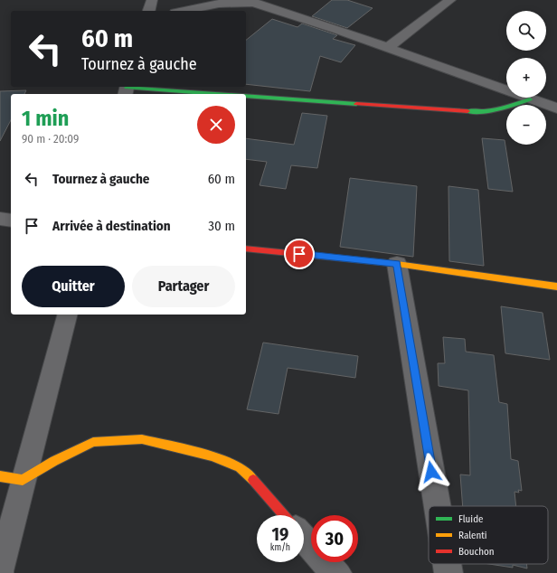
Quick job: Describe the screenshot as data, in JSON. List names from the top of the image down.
{
  "legend": ["Fluide", "Ralenti", "Bouchon"],
  "page": {
    "map_buttons": ["+", "−"],
    "turn": ["60 m", "Tournez à gauche"],
    "heading": ["1 min", "90 m · 20:09"],
    "list": [
      {
        "name": "Tournez à gauche",
        "value": "60 m"
      },
      {
        "name": "Arrivée à destination",
        "value": "30 m"
      }
    ],
    "buttons": ["Quitter", "Partager"],
    "speed": "19 km/h",
    "limit": "30"
  }
}
